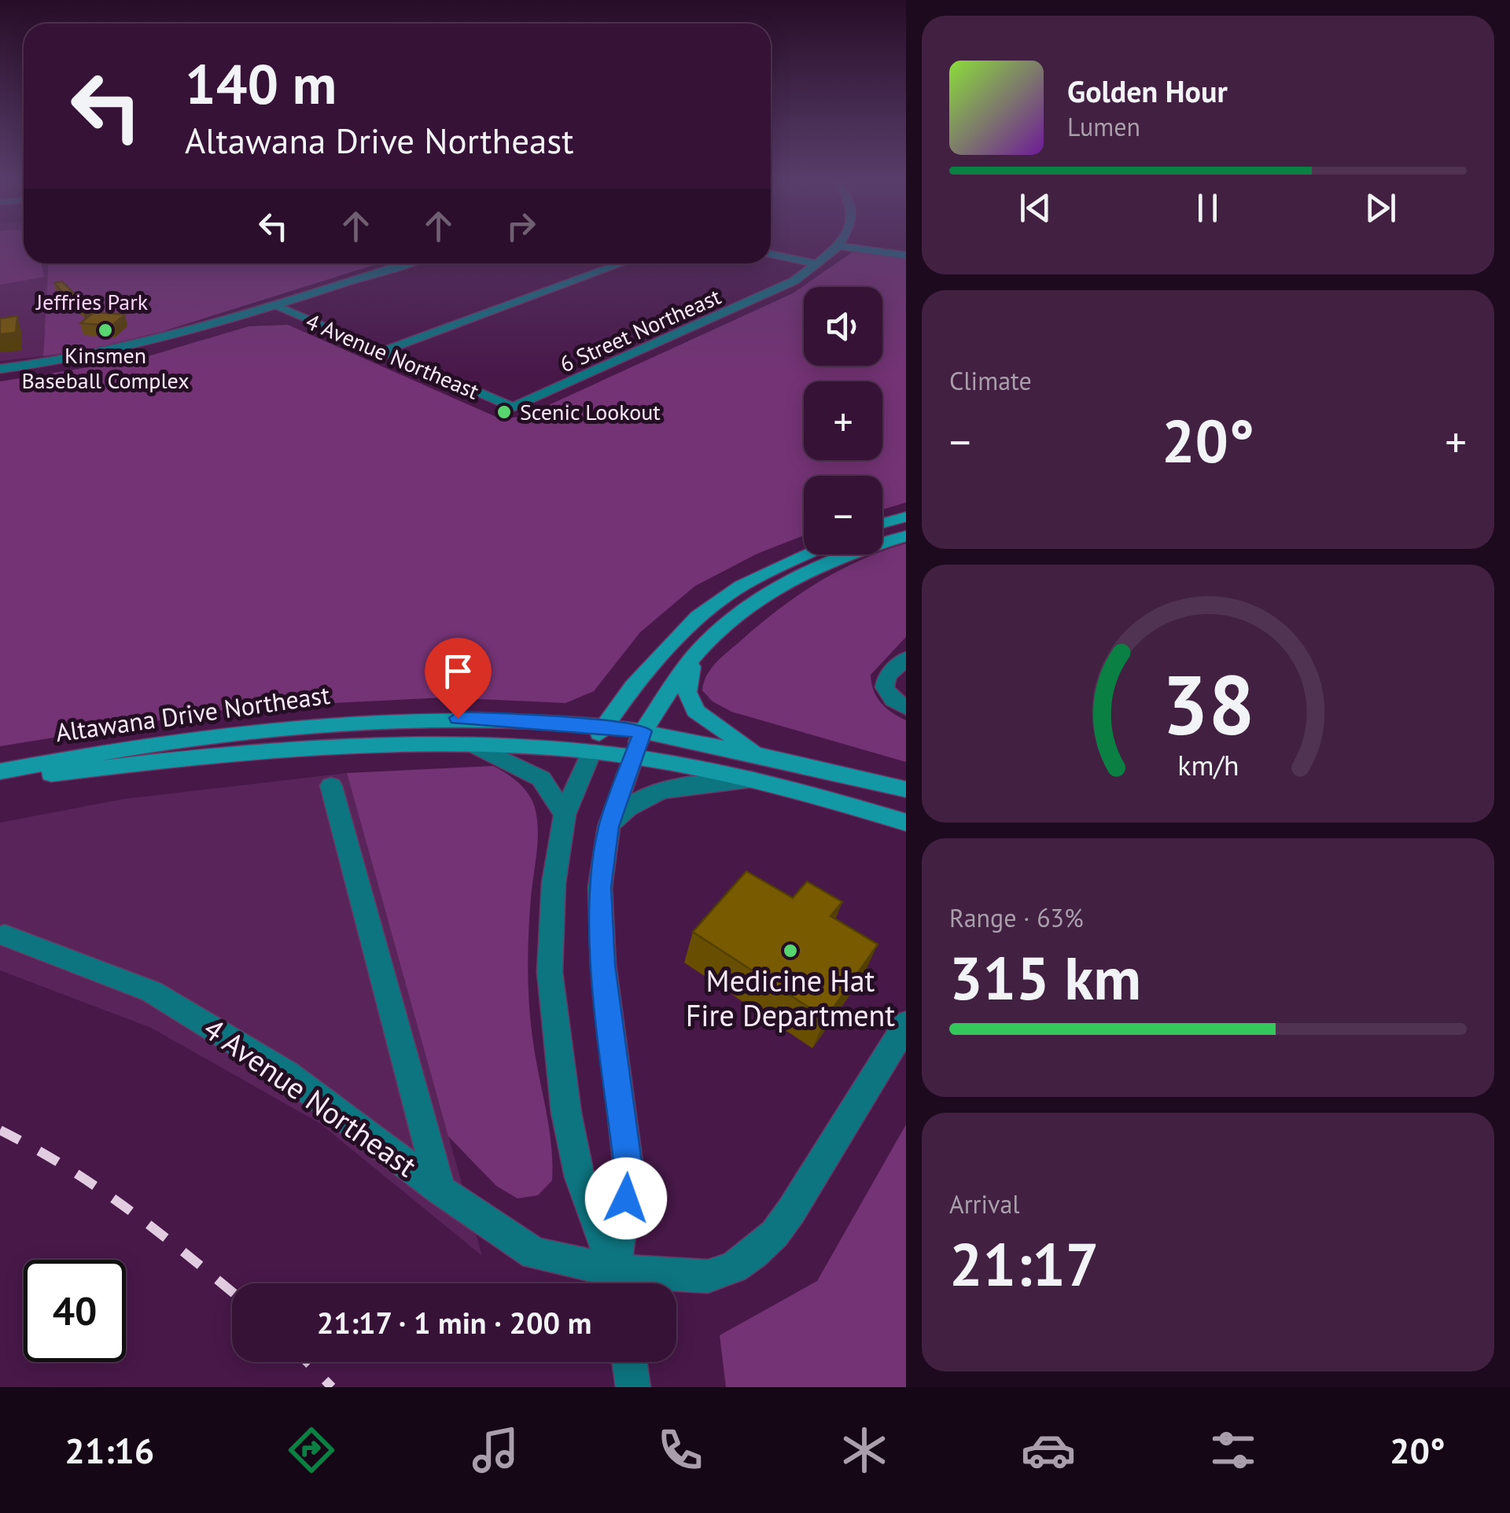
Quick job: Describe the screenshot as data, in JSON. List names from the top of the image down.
{
  "streets": {
    "main road": ["Altawana Drive Northeast"],
    "street": ["6 Street Northeast", "4 Avenue Northeast"]
  },
  "crossings": [
    ["6 Street Northeast", "4 Avenue Northeast"]
  ],
  "parks": ["Jeffries Park"],
  "places": ["Kinsmen Baseball Complex", "Scenic Lookout", "Medicine Hat Fire Department"],
  "page": {
    "turn": ["140 m", "Altawana Drive Northeast"],
    "song": ["Golden Hour", "Lumen"],
    "map_buttons": ["+", "−"],
    "tile": [
      "Climate",
      ["Range · 63%", "315 km"],
      ["Arrival", "21:17"]
    ],
    "heat": ["−", "20°", "+"],
    "limit": "40",
    "trip": "21:17 · 1 min · 200 m",
    "tabs": ["21:16", "20°"],
    "gauge": ["38", "km/h"]
  }
}
